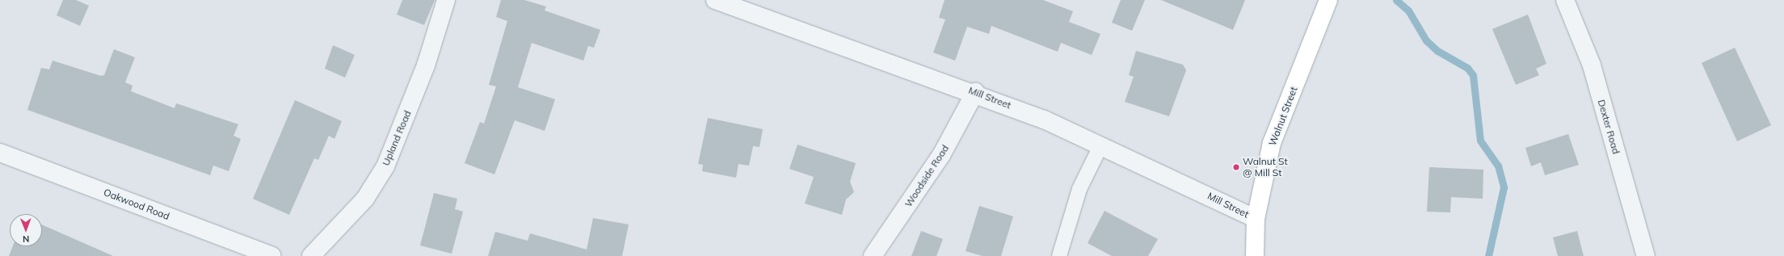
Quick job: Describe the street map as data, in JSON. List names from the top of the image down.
{
  "streets": {
    "main road": ["Walnut Street"],
    "street": [
      "Mill Street",
      "Dexter Road",
      "Upland Road",
      "Woodside Road",
      "Oakwood Road"
    ]
  },
  "crossings": [
    ["Mill Street", "Walnut Street"],
    ["Mill Street", "Woodside Road"]
  ],
  "places": ["Walnut St @ Mill St"],
  "north": "bottom"
}
